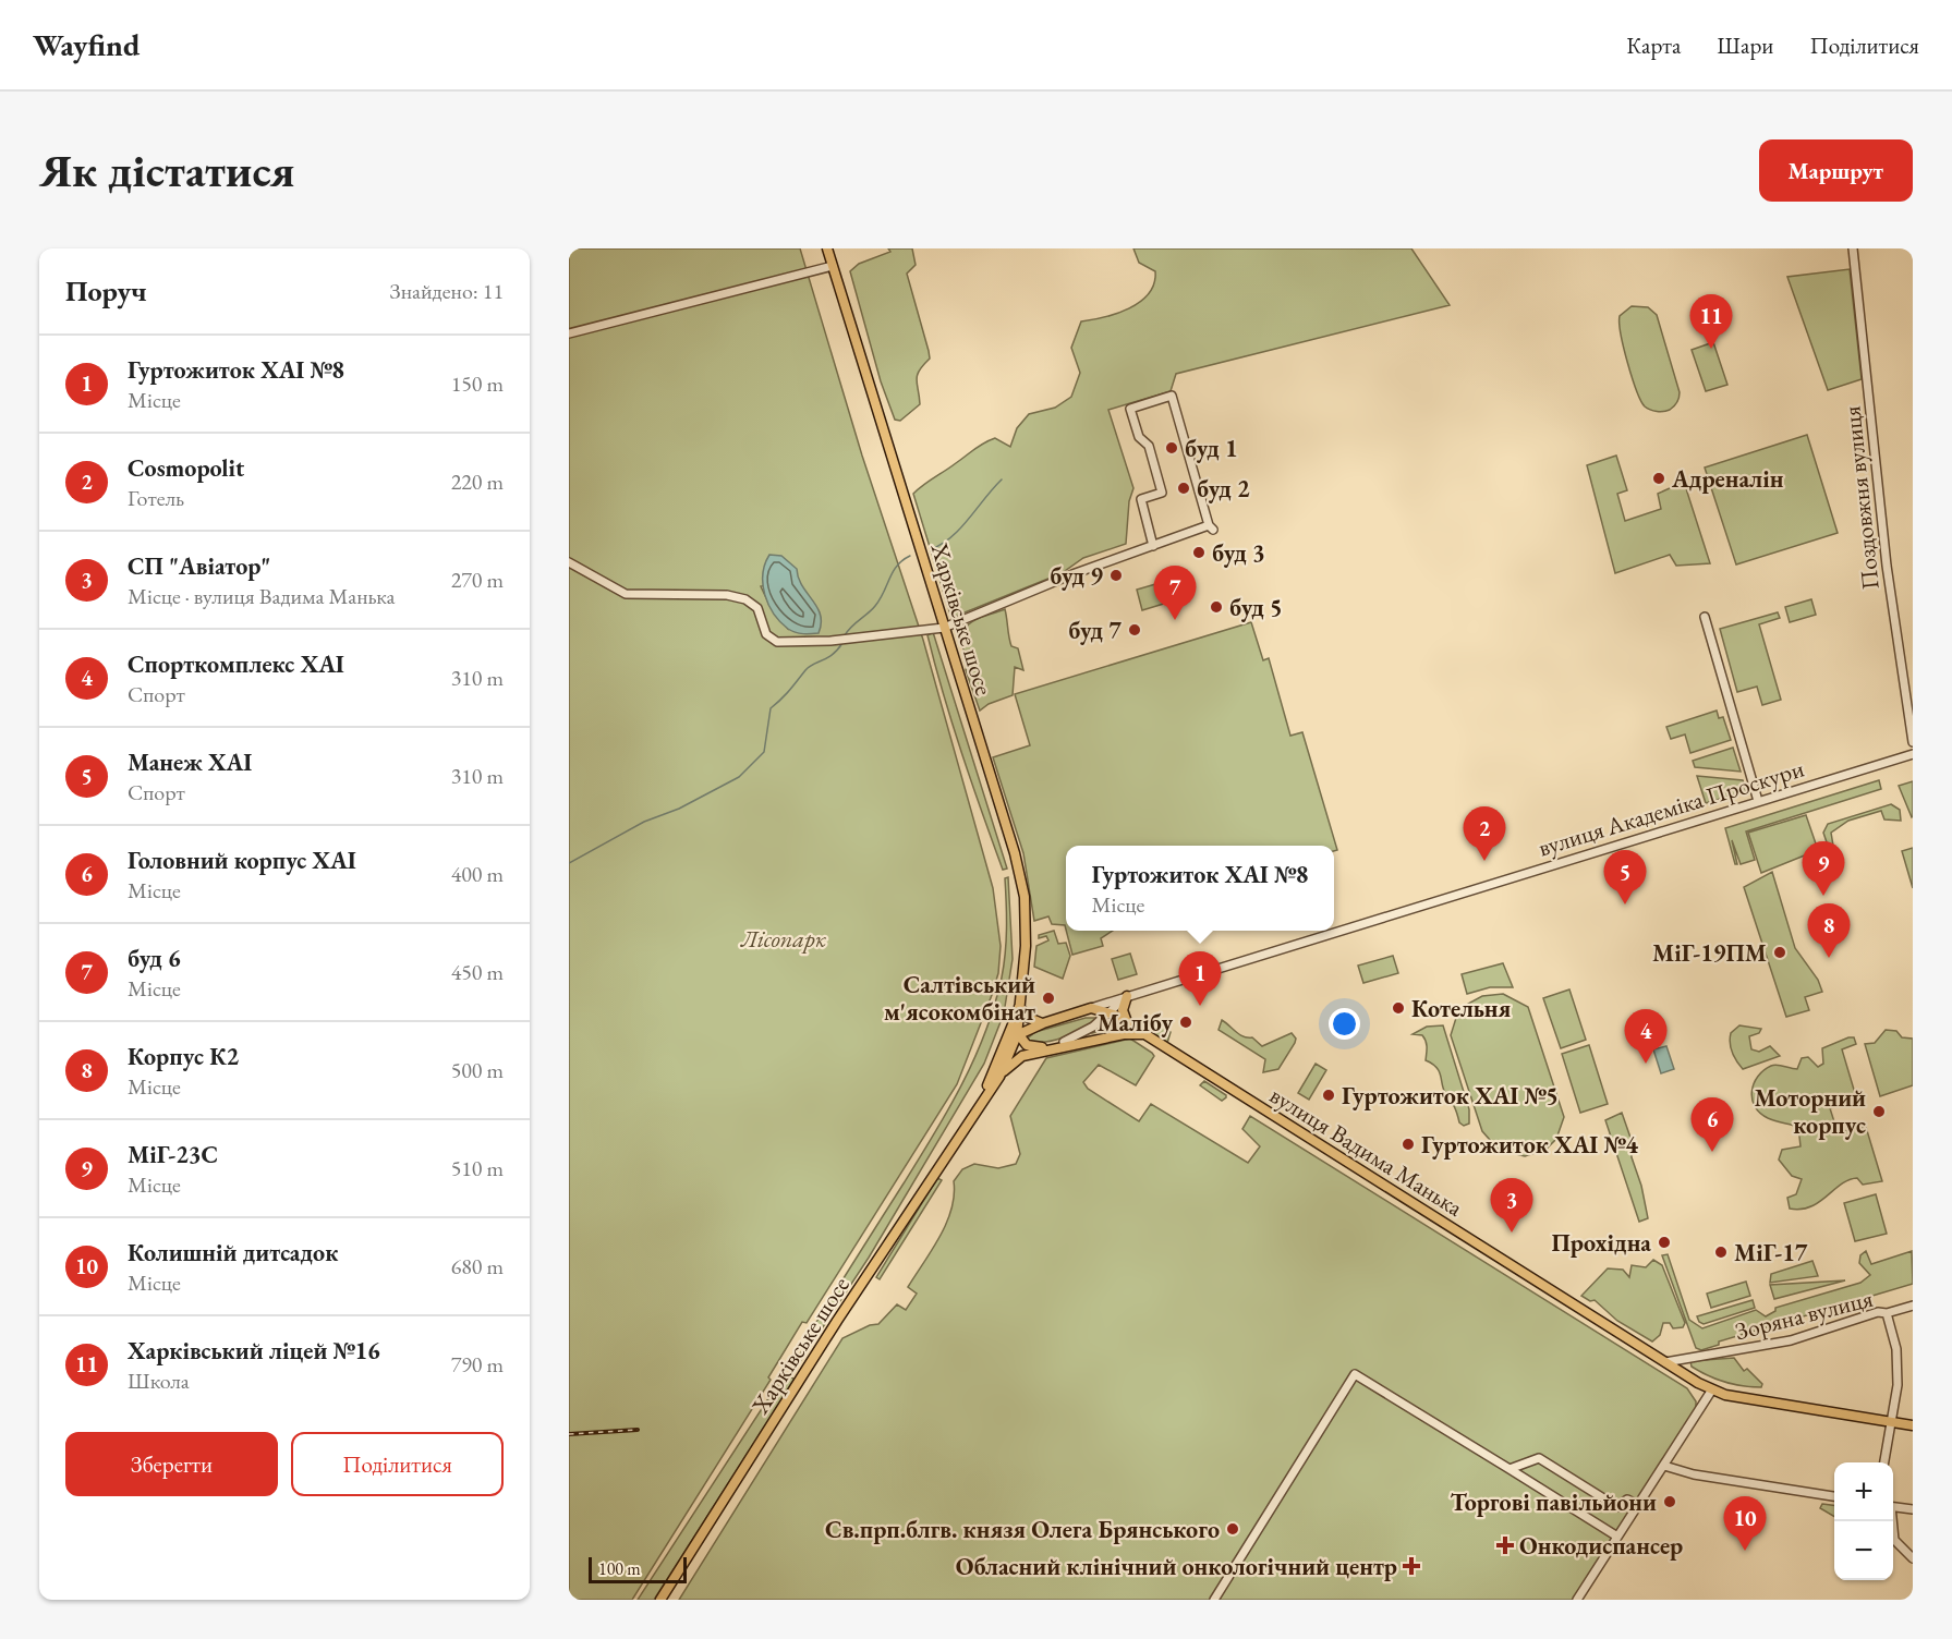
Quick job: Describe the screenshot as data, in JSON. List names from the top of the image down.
{
  "streets": {
    "main road": ["Харківське шосе", "вулиця Академіка Проскури", "вулиця Вадима Манька"],
    "street": ["Поздовжня вулиця", "Зоряна вулиця"]
  },
  "crossings": [
    ["Харківське шосе", "вулиця Академіка Проскури"],
    ["вулиця Академіка Проскури", "вулиця Вадима Манька"],
    ["вулиця Вадима Манька", "Зоряна вулиця"]
  ],
  "parks": ["Лісопарк"],
  "places": {
    "other": [
      "буд 1",
      "Адреналін",
      "буд 2",
      "буд 3",
      "буд 9",
      "буд 5",
      "буд 7",
      "МіГ-19ПМ",
      "Салтівський м'ясокомбінат",
      "Котельня",
      "Малібу",
      "Гуртожиток ХАІ №5",
      "Моторний корпус",
      "Гуртожиток ХАІ №4",
      "Прохідна",
      "МіГ-17",
      "Торгові павільйони",
      "Cв.прп.блгв. князя Олега Брянського"
    ],
    "health": ["Онкодиспансер", "Обласний клінічний онкологічний центр"]
  },
  "scale_bar": "100 m",
  "page": {
    "header": "Wayfind",
    "nav": ["Карта", "Шари", "Поділитися"],
    "buttons": [
      "Маршрут",
      ["Зберегти", "Поділитися"]
    ],
    "title": "Як дістатися",
    "heading": ["Поруч", "Знайдено: 11"],
    "pins": [
      "11",
      "7",
      "2",
      "9",
      "5",
      "8",
      "1",
      "4",
      "6",
      "3",
      "10"
    ],
    "list": [
      {
        "mark": "1",
        "name": "Гуртожиток ХАІ №8",
        "note": "Місце",
        "value": "150 m"
      },
      {
        "mark": "2",
        "name": "Cosmopolit",
        "note": "Готель",
        "value": "220 m"
      },
      {
        "mark": "3",
        "name": "СП \"Авіатор\"",
        "note": "Місце · вулиця Вадима Манька",
        "value": "270 m"
      },
      {
        "mark": "4",
        "name": "Спорткомплекс ХАІ",
        "note": "Спорт",
        "value": "310 m"
      },
      {
        "mark": "5",
        "name": "Манеж ХАІ",
        "note": "Спорт",
        "value": "310 m"
      },
      {
        "mark": "6",
        "name": "Головний корпус ХАІ",
        "note": "Місце",
        "value": "400 m"
      },
      {
        "mark": "7",
        "name": "буд 6",
        "note": "Місце",
        "value": "450 m"
      },
      {
        "mark": "8",
        "name": "Корпус К2",
        "note": "Місце",
        "value": "500 m"
      },
      {
        "mark": "9",
        "name": "МіГ-23С",
        "note": "Місце",
        "value": "510 m"
      },
      {
        "mark": "10",
        "name": "Колишній дитсадок",
        "note": "Місце",
        "value": "680 m"
      },
      {
        "mark": "11",
        "name": "Харківський ліцей №16",
        "note": "Школа",
        "value": "790 m"
      }
    ],
    "popup": ["Гуртожиток ХАІ №8", "Місце"],
    "map_buttons": ["+", "−"],
    "scale": "100 m"
  }
}
